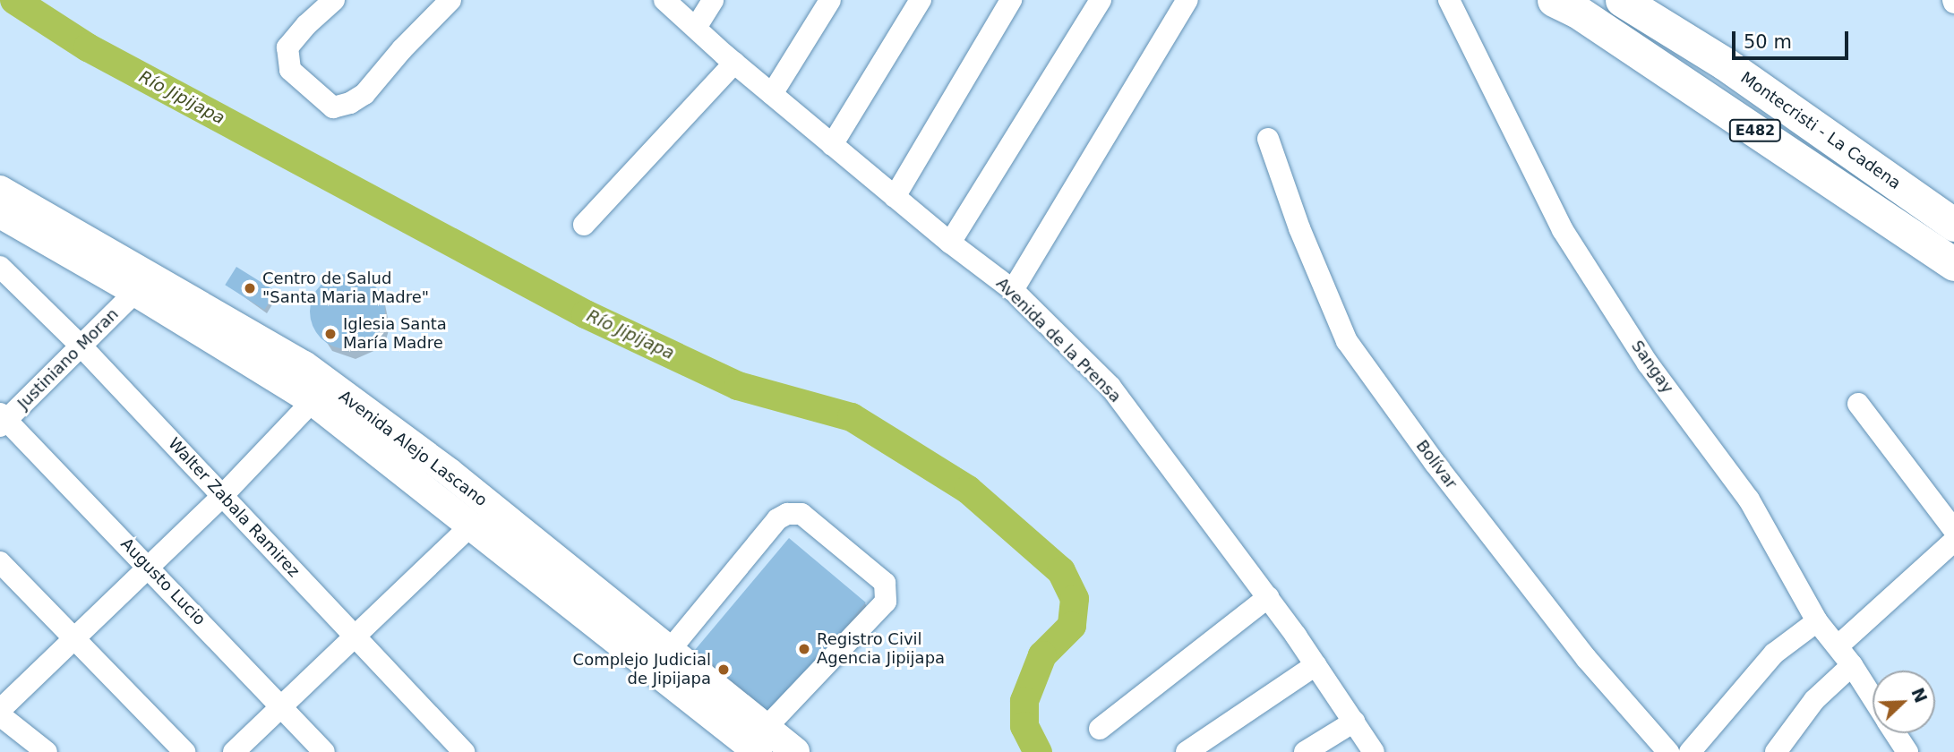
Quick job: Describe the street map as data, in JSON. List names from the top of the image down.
{
  "streets": {
    "highway": ["E482", "Montecristi - La Cadena"],
    "main road": ["Avenida Alejo Lascano"],
    "street": [
      "Avenida de la Prensa",
      "Justiniano Moran",
      "Sangay",
      "Bolívar",
      "Walter Zabala Ramirez",
      "Augusto Lucio"
    ]
  },
  "crossings": [
    ["Justiniano Moran", "Avenida Alejo Lascano"],
    ["Justiniano Moran", "Walter Zabala Ramirez"],
    ["Justiniano Moran", "Augusto Lucio"]
  ],
  "water": ["Río Jipijapa"],
  "places": [
    "Centro de Salud \"Santa Maria Madre\"",
    "Iglesia Santa María Madre",
    "Registro Civil Agencia Jipijapa",
    "Complejo Judicial de Jipijapa"
  ],
  "scale_bar": "50 m",
  "north": "top right"
}
